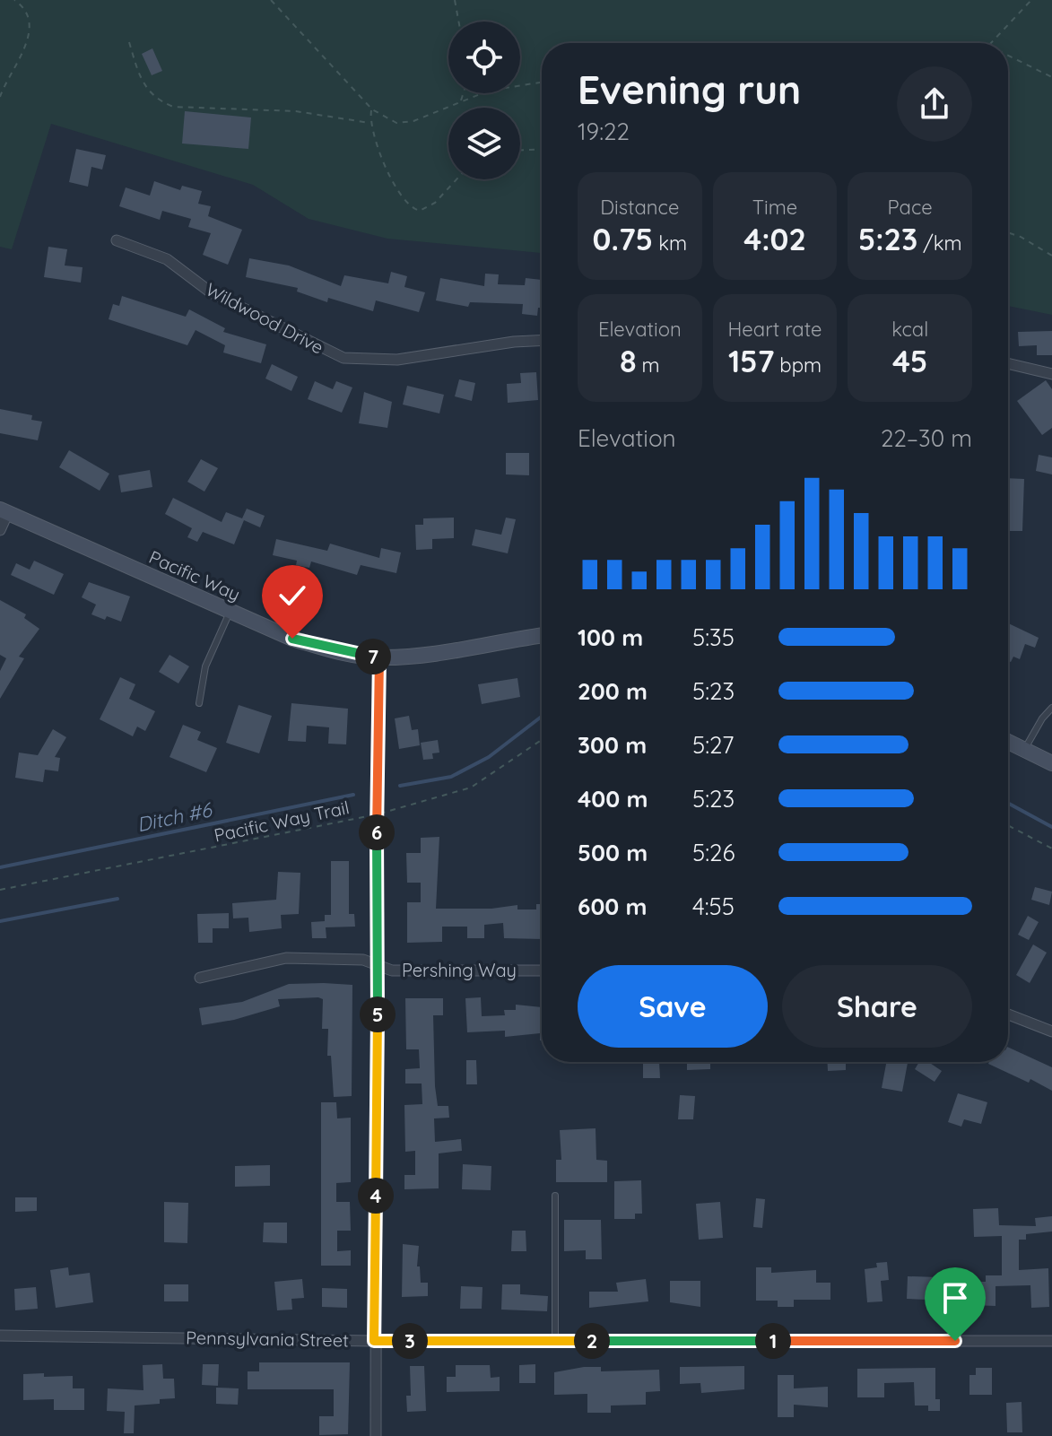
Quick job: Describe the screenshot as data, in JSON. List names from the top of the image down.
{
  "streets": {
    "main road": ["Pacific Way"],
    "street": ["Wildwood Drive", "Pershing Way", "Pennsylvania Street"],
    "path": ["Pacific Way Trail"]
  },
  "water": ["Ditch #6"],
  "page": {
    "heading": ["Evening run", "19:22"],
    "stats": [
      ["Distance", "0.75 km"],
      ["Time", "4:02"],
      ["Pace", "5:23 /km"],
      ["Elevation", "8 m"],
      ["Heart rate", "157 bpm"],
      ["kcal", "45"]
    ],
    "chart": ["Elevation", "22–30 m"],
    "list": [
      {
        "name": "100 m",
        "note": "5:35"
      },
      {
        "name": "200 m",
        "note": "5:23"
      },
      {
        "name": "300 m",
        "note": "5:27"
      },
      {
        "name": "400 m",
        "note": "5:23"
      },
      {
        "name": "500 m",
        "note": "5:26"
      },
      {
        "name": "600 m",
        "note": "4:55"
      }
    ],
    "pins": [
      "7",
      "6",
      "5",
      "4",
      "1",
      "2",
      "3"
    ],
    "buttons": ["Save", "Share"]
  }
}
